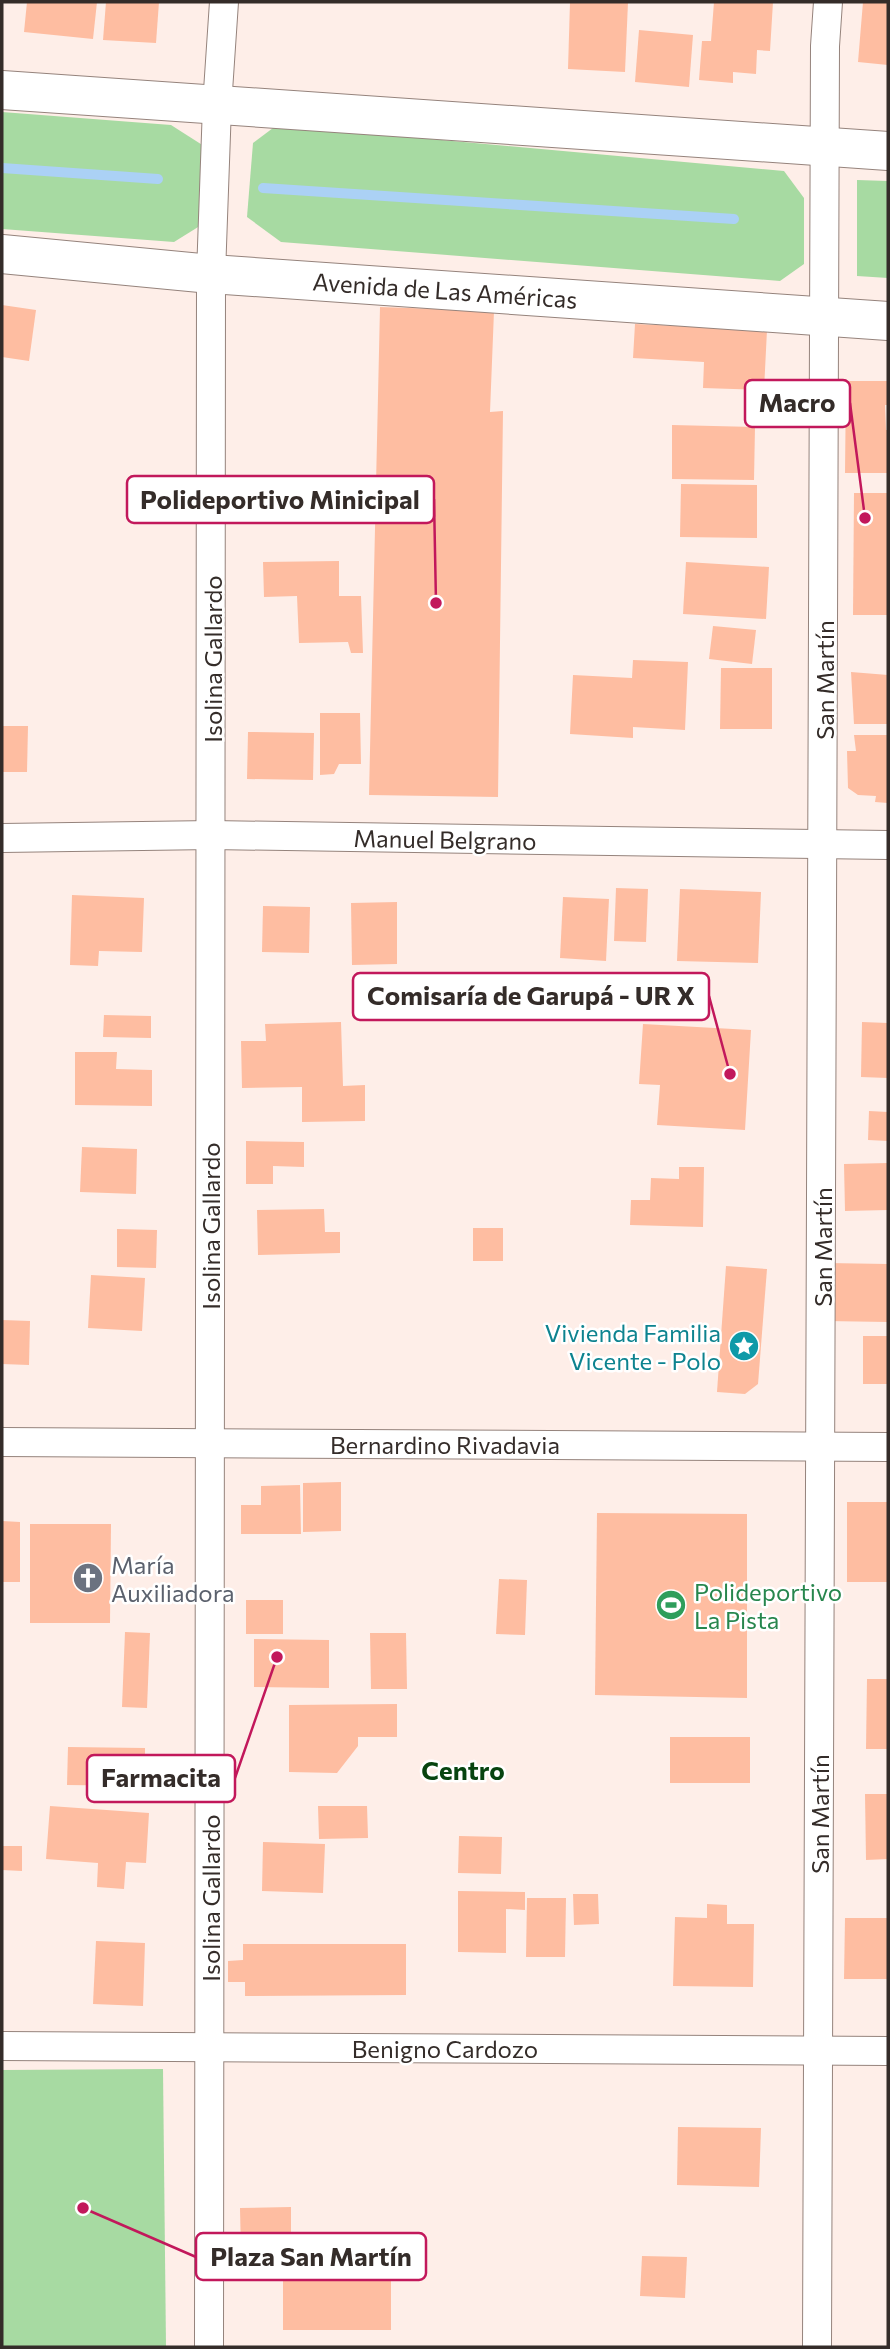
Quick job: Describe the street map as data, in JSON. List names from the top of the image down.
{
  "streets": {
    "main road": ["Avenida de Las Américas"],
    "street": [
      "Isolina Gallardo",
      "San Martín",
      "Manuel Belgrano",
      "Bernardino Rivadavia",
      "Benigno Cardozo"
    ]
  },
  "crossings": [
    ["Avenida de Las Américas", "Isolina Gallardo"],
    ["Avenida de Las Américas", "San Martín"],
    ["Isolina Gallardo", "Manuel Belgrano"],
    ["Isolina Gallardo", "Bernardino Rivadavia"],
    ["Isolina Gallardo", "Benigno Cardozo"],
    ["San Martín", "Manuel Belgrano"],
    ["San Martín", "Bernardino Rivadavia"],
    ["San Martín", "Benigno Cardozo"]
  ],
  "districts": ["Centro"],
  "places": {
    "other": [
      "Macro",
      "Polideportivo Minicipal",
      "Comisaría de Garupá - UR X",
      "Farmacita",
      "Plaza San Martín"
    ],
    "place": ["Vivienda Familia Vicente - Polo"],
    "church": ["María Auxiliadora"],
    "sports": ["Polideportivo La Pista"]
  }
}
